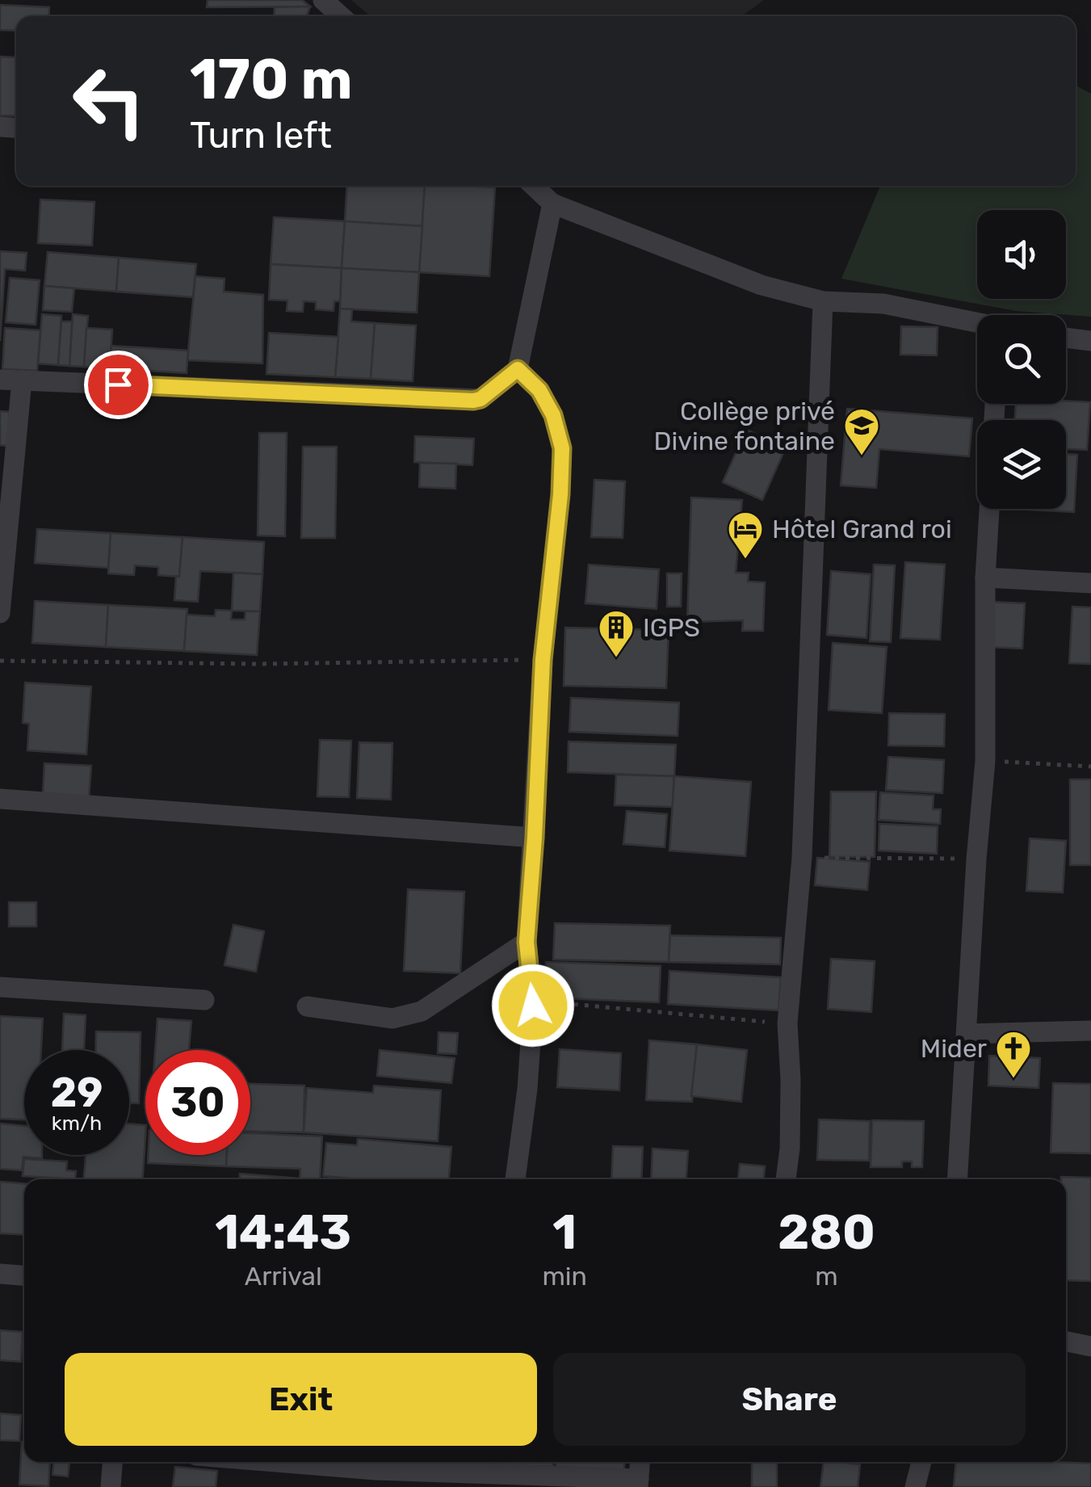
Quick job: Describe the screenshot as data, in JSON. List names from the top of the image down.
{
  "places": {
    "school or university": ["Collège privé Divine fontaine"],
    "hotel": ["Hôtel Grand roi"],
    "building": ["IGPS"],
    "church": ["Mider"]
  },
  "page": {
    "turn": ["170 m", "Turn left"],
    "speed": "29 km/h",
    "limit": "30",
    "eta": [
      "14:43",
      "Arrival",
      "1",
      "min",
      "280",
      "m"
    ],
    "buttons": ["Exit", "Share"]
  }
}
